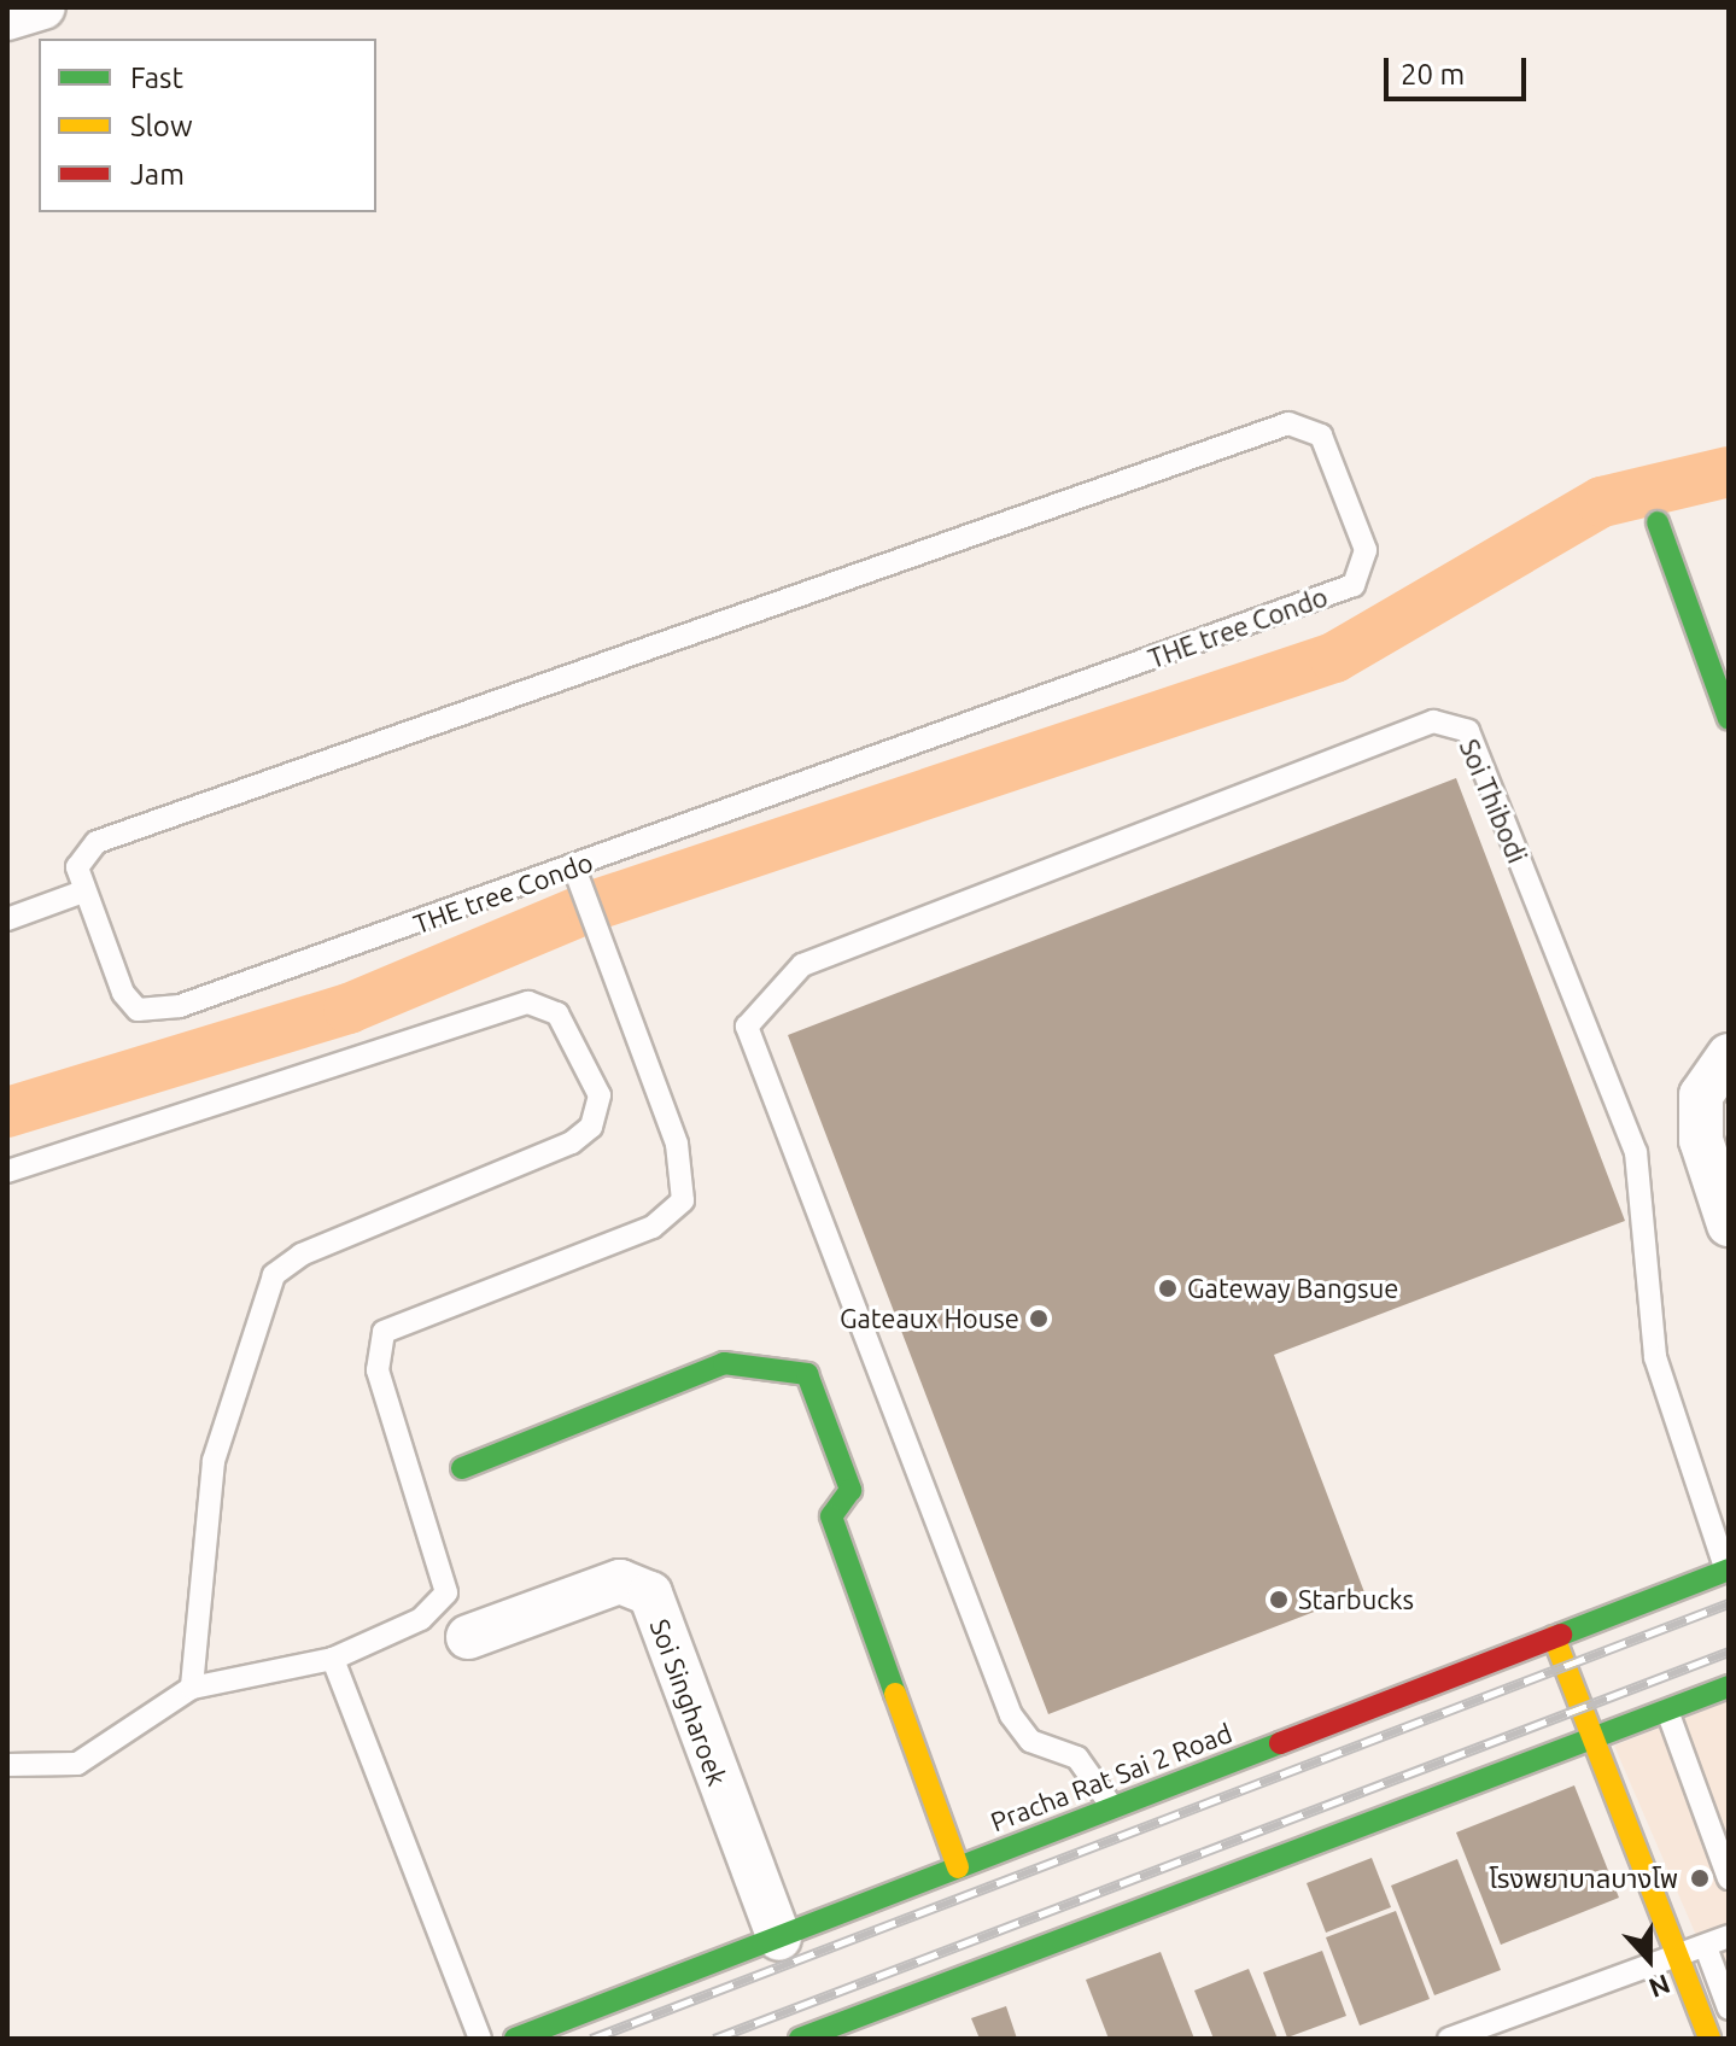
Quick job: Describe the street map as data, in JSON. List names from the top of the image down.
{
  "streets": {
    "main road": ["Pracha Rat Sai 2 Road"],
    "street": ["Soi Singharoek"],
    "lane": ["THE tree Condo", "Soi Thibodi"]
  },
  "crossings": [
    ["Soi Thibodi", "Pracha Rat Sai 2 Road"],
    ["Soi Singharoek", "Pracha Rat Sai 2 Road"]
  ],
  "places": [
    "Gateway Bangsue",
    "Gateaux House",
    "Starbucks",
    "โรงพยาบาลบางโพ"
  ],
  "legend": ["Fast", "Slow", "Jam"],
  "scale_bar": "20 m",
  "north": "bottom"
}
